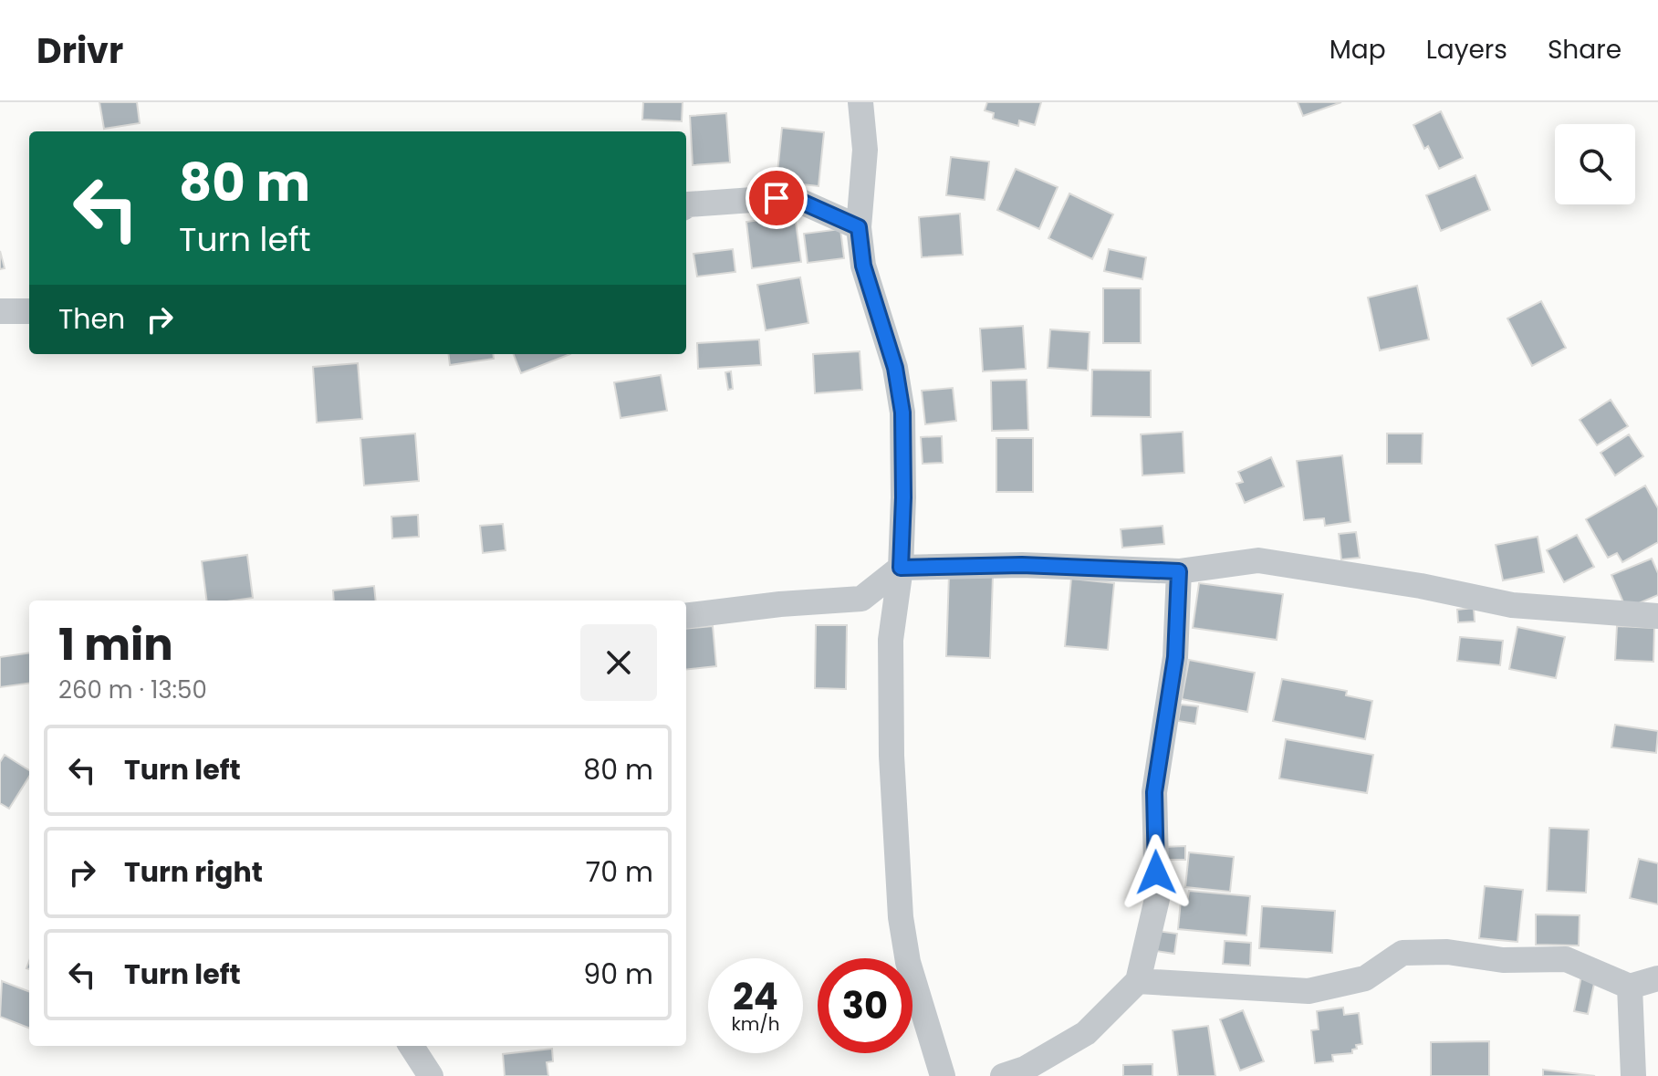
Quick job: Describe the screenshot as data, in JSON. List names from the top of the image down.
{
  "page": {
    "header": "Drivr",
    "nav": ["Map", "Layers", "Share"],
    "turn": ["80 m", "Turn left"],
    "then": "Then",
    "heading": ["1 min", "260 m · 13:50"],
    "list": [
      {
        "name": "Turn left",
        "value": "80 m"
      },
      {
        "name": "Turn right",
        "value": "70 m"
      },
      {
        "name": "Turn left",
        "value": "90 m"
      }
    ],
    "speed": "24 km/h",
    "limit": "30"
  }
}
